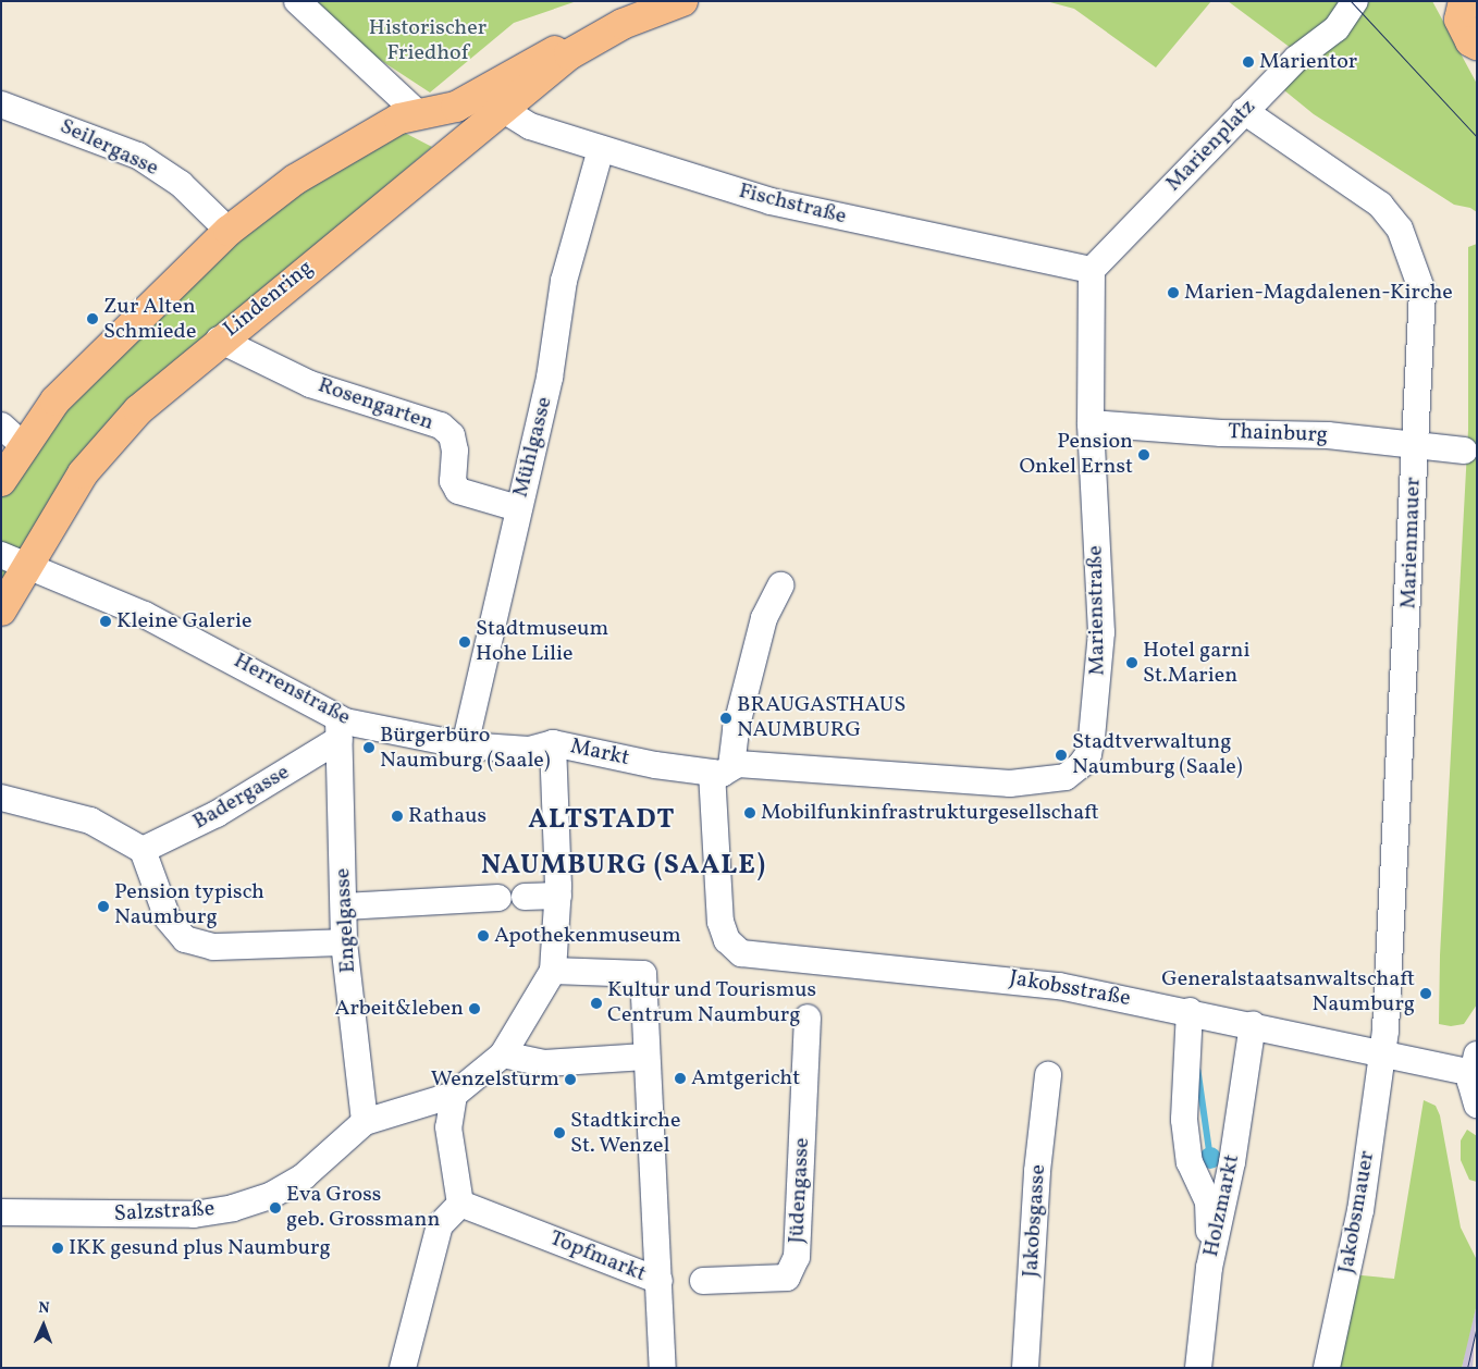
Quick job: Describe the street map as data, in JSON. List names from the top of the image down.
{
  "streets": {
    "main road": ["Lindenring"],
    "street": [
      "Marienplatz",
      "Seilergasse",
      "Fischstraße",
      "Rosengarten",
      "Thainburg",
      "Mühlgasse",
      "Marienmauer",
      "Marienstraße",
      "Herrenstraße",
      "Markt",
      "Badergasse",
      "Engelgasse",
      "Jakobsstraße",
      "Jüdengasse",
      "Holzmarkt",
      "Salzstraße",
      "Jakobsmauer",
      "Jakobsgasse",
      "Topfmarkt"
    ]
  },
  "crossings": [
    ["Marienplatz", "Fischstraße"],
    ["Marienplatz", "Marienmauer"],
    ["Marienplatz", "Marienstraße"],
    ["Seilergasse", "Lindenring"],
    ["Fischstraße", "Lindenring"],
    ["Fischstraße", "Mühlgasse"],
    ["Fischstraße", "Marienstraße"],
    ["Lindenring", "Rosengarten"],
    ["Lindenring", "Herrenstraße"],
    ["Rosengarten", "Mühlgasse"],
    ["Thainburg", "Marienmauer"],
    ["Thainburg", "Marienstraße"],
    ["Mühlgasse", "Herrenstraße"],
    ["Marienmauer", "Jakobsstraße"],
    ["Marienmauer", "Jakobsmauer"],
    ["Marienstraße", "Markt"],
    ["Marienstraße", "Jakobsstraße"],
    ["Herrenstraße", "Markt"],
    ["Herrenstraße", "Badergasse"],
    ["Herrenstraße", "Engelgasse"],
    ["Markt", "Jakobsstraße"],
    ["Markt", "Topfmarkt"],
    ["Badergasse", "Engelgasse"],
    ["Engelgasse", "Salzstraße"],
    ["Jakobsstraße", "Holzmarkt"],
    ["Jakobsstraße", "Jakobsmauer"]
  ],
  "districts": ["ALTSTADT", "NAUMBURG (SAALE)"],
  "parks": ["Historischer Friedhof"],
  "places": [
    "Marientor",
    "Marien-Magdalenen-Kirche",
    "Zur Alten Schmiede",
    "Pension Onkel Ernst",
    "Kleine Galerie",
    "Stadtmuseum Hohe Lilie",
    "Hotel garni St.Marien",
    "BRAUGASTHAUS NAUMBURG",
    "Bürgerbüro Naumburg (Saale)",
    "Stadtverwaltung Naumburg (Saale)",
    "Mobilfunkinfrastrukturgesellschaft",
    "Rathaus",
    "Pension typisch Naumburg",
    "Apothekenmuseum",
    "Generalstaatsanwaltschaft Naumburg",
    "Kultur und Tourismus Centrum Naumburg",
    "Arbeit&leben",
    "Amtgericht",
    "Wenzelsturm",
    "Stadtkirche St. Wenzel",
    "Eva Gross geb. Grossmann",
    "IKK gesund plus Naumburg"
  ],
  "north": "top"
}
